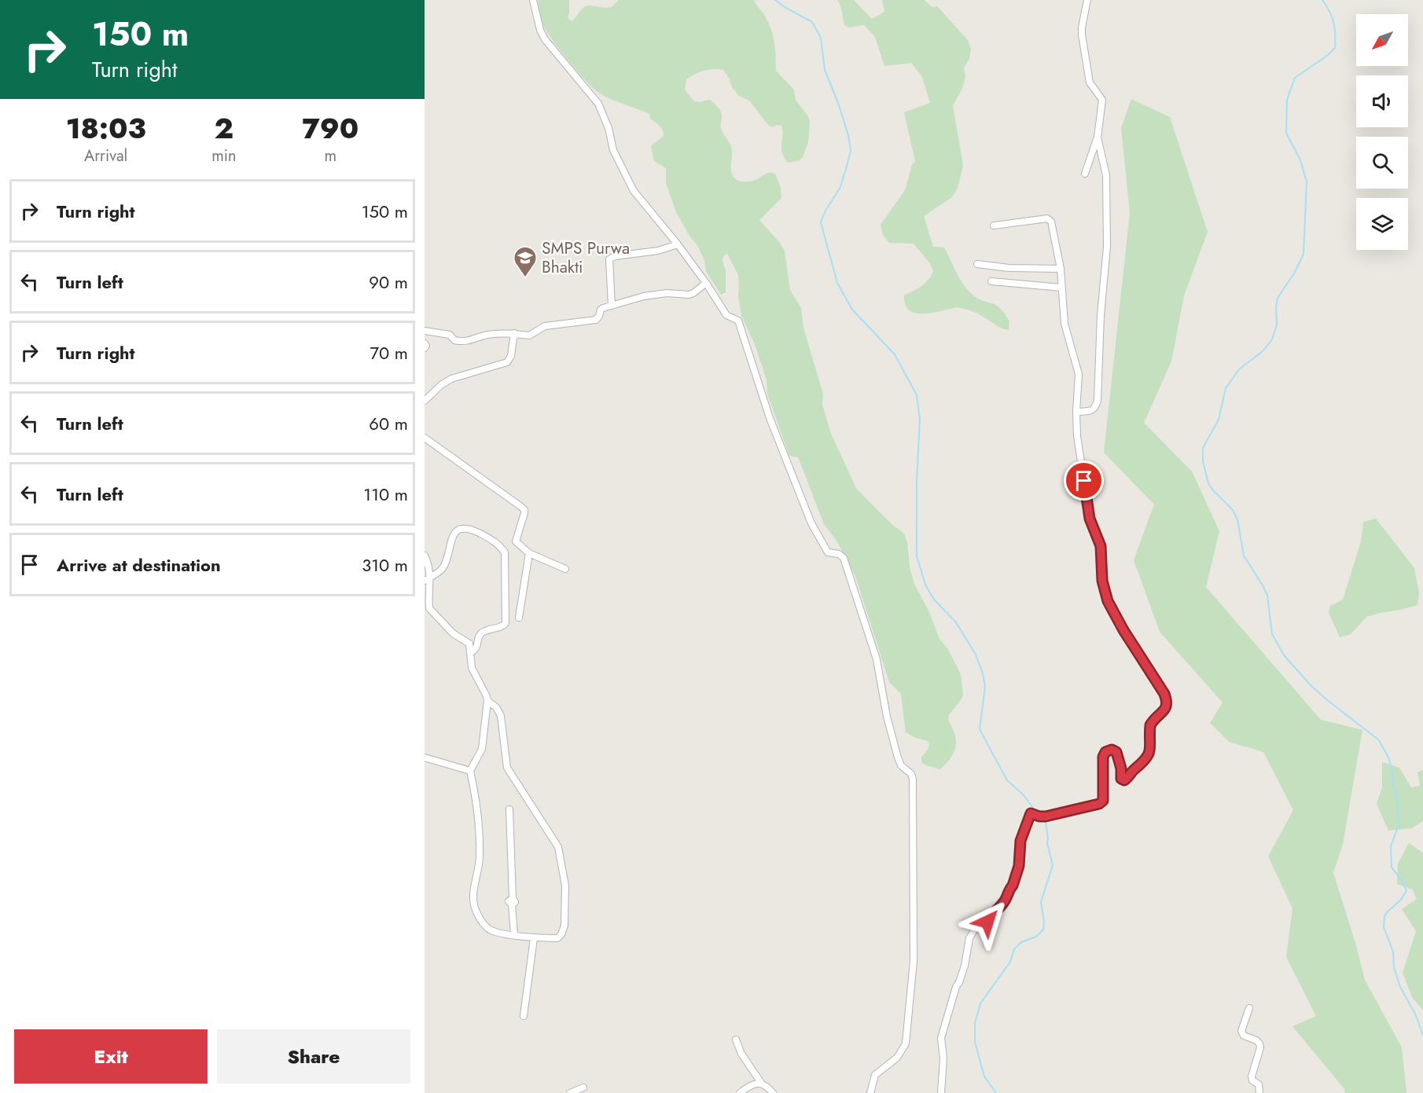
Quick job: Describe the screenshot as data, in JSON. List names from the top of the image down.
{
  "places": {
    "school or university": ["SMPS Purwa Bhakti"]
  },
  "north": "bottom left",
  "page": {
    "turn": ["150 m", "Turn right"],
    "eta": [
      "18:03",
      "Arrival",
      "2",
      "min",
      "790",
      "m"
    ],
    "list": [
      {
        "name": "Turn right",
        "value": "150 m"
      },
      {
        "name": "Turn left",
        "value": "90 m"
      },
      {
        "name": "Turn right",
        "value": "70 m"
      },
      {
        "name": "Turn left",
        "value": "60 m"
      },
      {
        "name": "Turn left",
        "value": "110 m"
      },
      {
        "name": "Arrive at destination",
        "value": "310 m"
      }
    ],
    "buttons": ["Exit", "Share"]
  }
}
